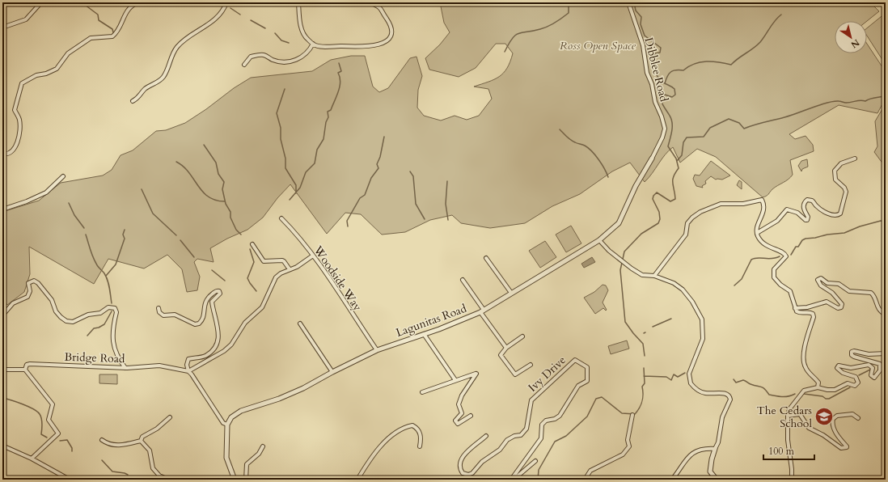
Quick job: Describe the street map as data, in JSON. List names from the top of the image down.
{
  "streets": {
    "street": [
      "Dibblee Road",
      "Woodside Way",
      "Lagunitas Road",
      "Bridge Road",
      "Ivy Drive"
    ]
  },
  "crossings": [
    ["Dibblee Road", "Lagunitas Road"],
    ["Woodside Way", "Lagunitas Road"]
  ],
  "parks": ["Ross Open Space"],
  "places": {
    "school or university": ["The Cedars School"]
  },
  "scale_bar": "100 m",
  "north": "bottom right"
}
